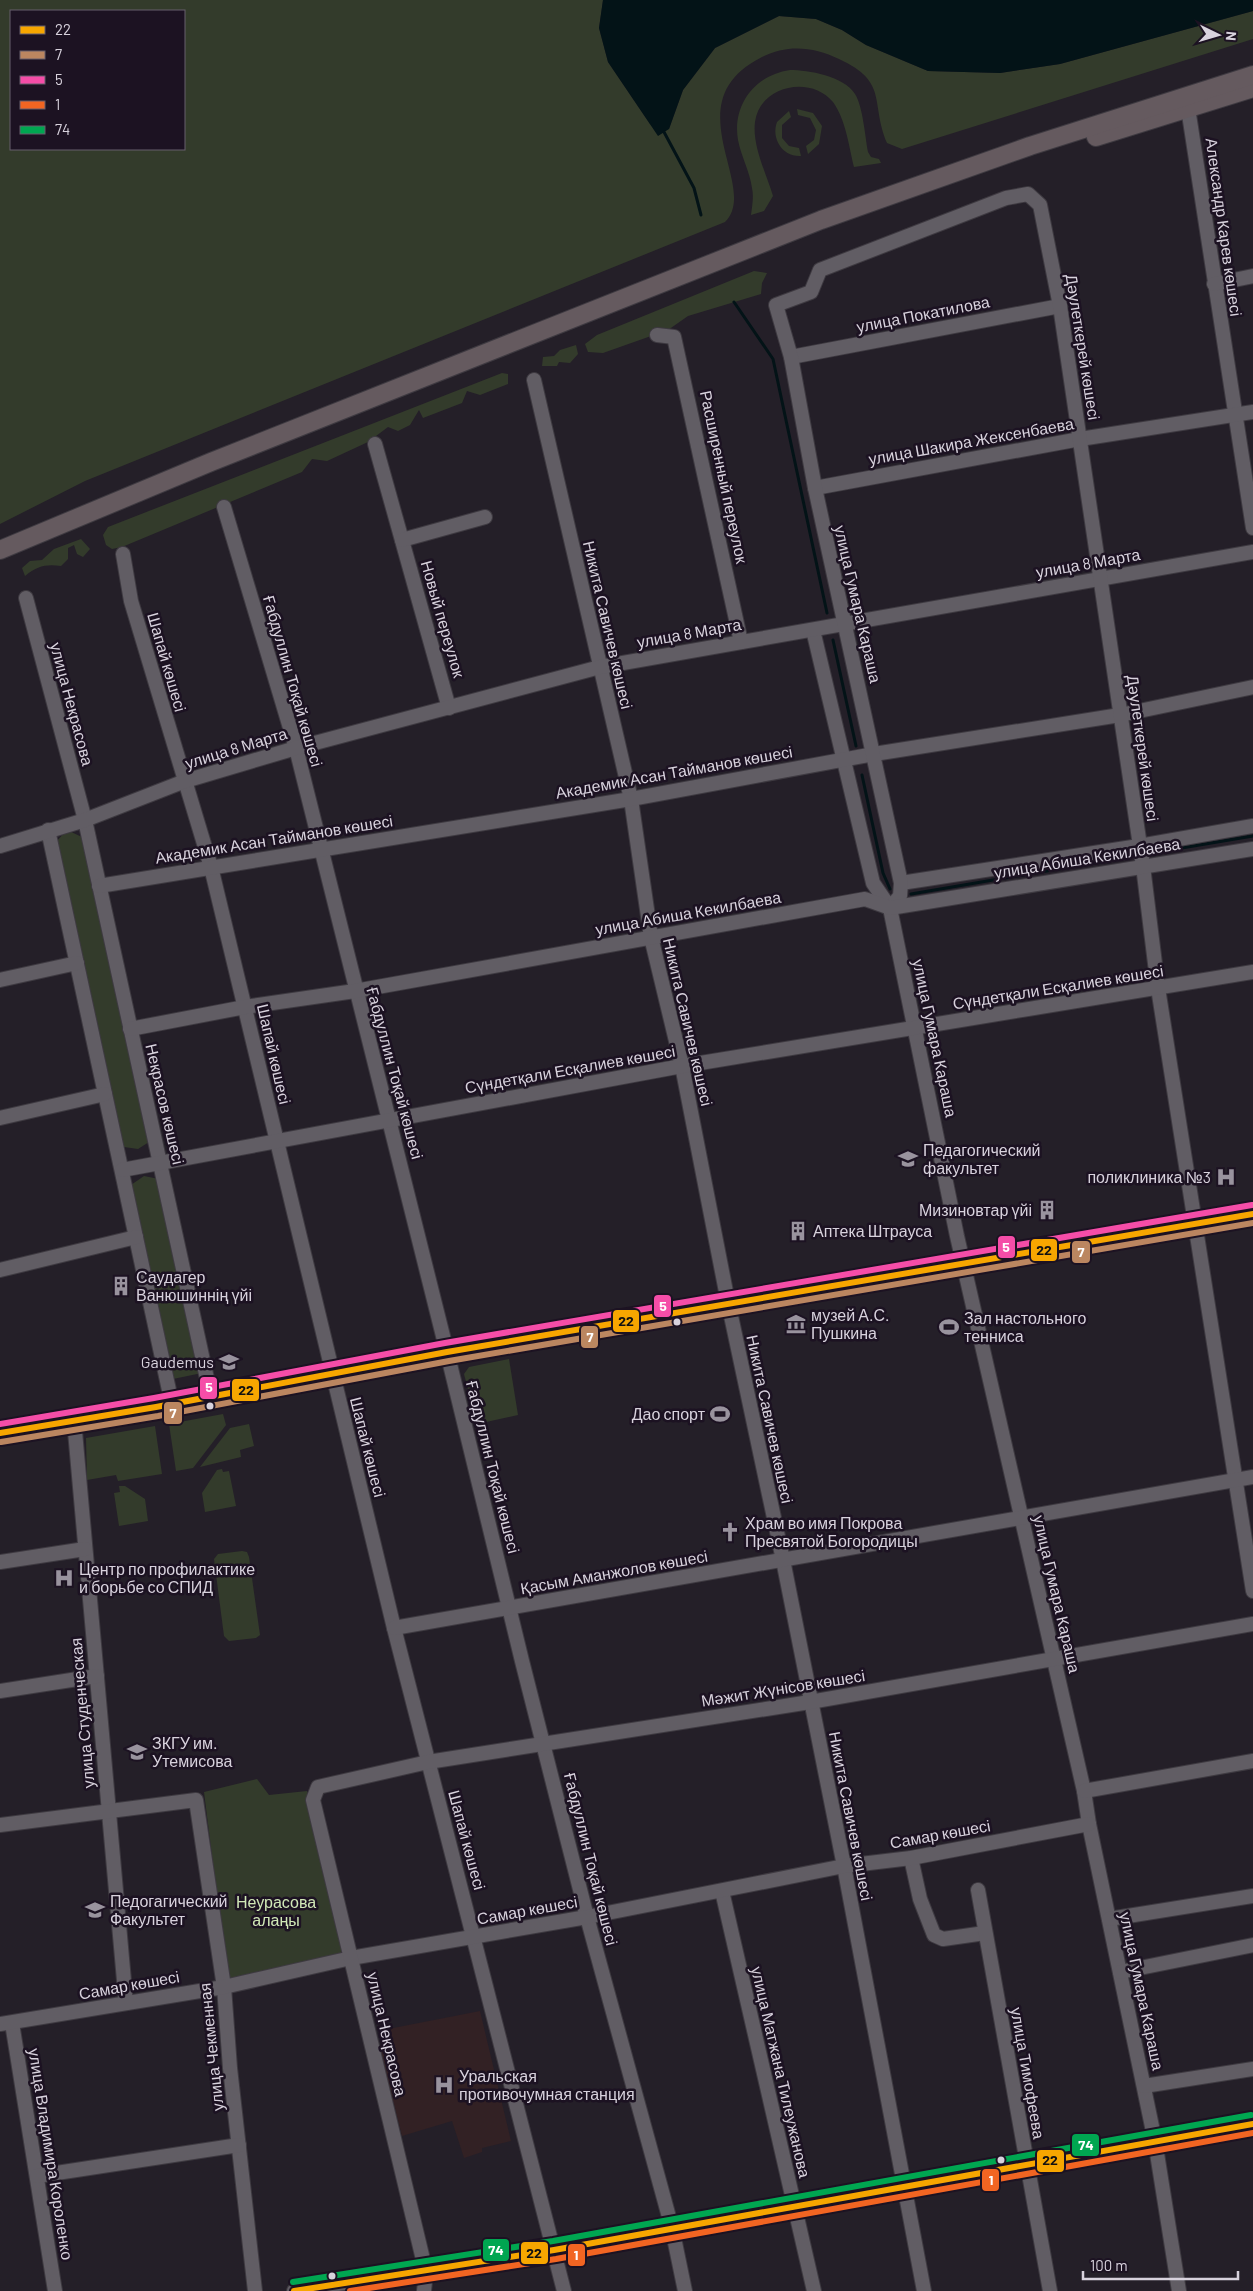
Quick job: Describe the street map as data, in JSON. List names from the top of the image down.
{
  "streets": {
    "street": [
      "Александр Карев көшесі",
      "улица Покатилова",
      "Дәулеткерей көшесі",
      "улица Шакира Жексенбаева",
      "Расширенный переулок",
      "улица 8 Марта",
      "улица Гумара Караша",
      "Новый переулок",
      "Никита Савичев көшесі",
      "Шапай көшесі",
      "Ғабдуллин Тоқай көшесі",
      "улица Некрасова",
      "Академик Асан Тайманов көшесі",
      "улица Абиша Кекилбаева",
      "Сүндетқали Есқалиев көшесі",
      "Некрасов көшесі",
      "Қасым Аманжолов көшесі",
      "Мәжит Жүнісов көшесі",
      "улица Студенческая",
      "Самар көшесі",
      "улица Чекменная",
      "улица Матжана Тилеужанова",
      "улица Тимофеева",
      "улица Владимира Короленко"
    ]
  },
  "crossings": [
    ["Александр Карев көшесі", "улица Шакира Жексенбаева"],
    ["улица Покатилова", "Дәулеткерей көшесі"],
    ["улица Покатилова", "улица Гумара Караша"],
    ["Дәулеткерей көшесі", "улица Шакира Жексенбаева"],
    ["Дәулеткерей көшесі", "улица 8 Марта"],
    ["Дәулеткерей көшесі", "улица Гумара Караша"],
    ["Дәулеткерей көшесі", "Академик Асан Тайманов көшесі"],
    ["Дәулеткерей көшесі", "улица Абиша Кекилбаева"],
    ["Дәулеткерей көшесі", "Сүндетқали Есқалиев көшесі"],
    ["Дәулеткерей көшесі", "Қасым Аманжолов көшесі"],
    ["улица Шакира Жексенбаева", "улица Гумара Караша"],
    ["Расширенный переулок", "улица 8 Марта"],
    ["улица 8 Марта", "улица Гумара Караша"],
    ["улица 8 Марта", "Новый переулок"],
    ["улица 8 Марта", "Никита Савичев көшесі"],
    ["улица 8 Марта", "Шапай көшесі"],
    ["улица 8 Марта", "Ғабдуллин Тоқай көшесі"],
    ["улица 8 Марта", "улица Некрасова"],
    ["улица 8 Марта", "Некрасов көшесі"],
    ["улица Гумара Караша", "Академик Асан Тайманов көшесі"],
    ["улица Гумара Караша", "улица Абиша Кекилбаева"],
    ["улица Гумара Караша", "Сүндетқали Есқалиев көшесі"],
    ["улица Гумара Караша", "Қасым Аманжолов көшесі"],
    ["улица Гумара Караша", "Мәжит Жүнісов көшесі"],
    ["улица Гумара Караша", "Самар көшесі"],
    ["Никита Савичев көшесі", "Академик Асан Тайманов көшесі"],
    ["Никита Савичев көшесі", "улица Абиша Кекилбаева"],
    ["Никита Савичев көшесі", "Сүндетқали Есқалиев көшесі"],
    ["Никита Савичев көшесі", "Қасым Аманжолов көшесі"],
    ["Никита Савичев көшесі", "Мәжит Жүнісов көшесі"],
    ["Никита Савичев көшесі", "Самар көшесі"],
    ["Шапай көшесі", "Академик Асан Тайманов көшесі"],
    ["Шапай көшесі", "улица Абиша Кекилбаева"],
    ["Шапай көшесі", "Сүндетқали Есқалиев көшесі"],
    ["Шапай көшесі", "Қасым Аманжолов көшесі"],
    ["Шапай көшесі", "Мәжит Жүнісов көшесі"],
    ["Шапай көшесі", "Самар көшесі"],
    ["Ғабдуллин Тоқай көшесі", "Академик Асан Тайманов көшесі"],
    ["Ғабдуллин Тоқай көшесі", "улица Абиша Кекилбаева"],
    ["Ғабдуллин Тоқай көшесі", "Сүндетқали Есқалиев көшесі"],
    ["Ғабдуллин Тоқай көшесі", "Қасым Аманжолов көшесі"],
    ["Ғабдуллин Тоқай көшесі", "Мәжит Жүнісов көшесі"],
    ["Ғабдуллин Тоқай көшесі", "Самар көшесі"],
    ["улица Некрасова", "Некрасов көшесі"],
    ["улица Некрасова", "Мәжит Жүнісов көшесі"],
    ["улица Некрасова", "Самар көшесі"],
    ["Академик Асан Тайманов көшесі", "Некрасов көшесі"],
    ["улица Абиша Кекилбаева", "Некрасов көшесі"],
    ["Сүндетқали Есқалиев көшесі", "Некрасов көшесі"],
    ["улица Студенческая", "Самар көшесі"],
    ["улица Студенческая", "улица Чекменная"],
    ["Самар көшесі", "улица Чекменная"],
    ["Самар көшесі", "улица Матжана Тилеужанова"],
    ["Самар көшесі", "улица Владимира Короленко"]
  ],
  "parks": ["Неурасова алаңы"],
  "places": {
    "school or university": [
      "Педагогический факультет",
      "Gaudemus",
      "ЗКГУ им. Утемисова",
      "Педогагический Факультет"
    ],
    "hospital": ["поликлиника №3", "Центр по профилактике и борьбе со СПИД", "Уральская противочумная станция"],
    "building": ["Мизиновтар үйі", "Аптека Штрауса", "Саудагер Ванюшиннің үйі"],
    "museum": ["музей А.С. Пушкина"],
    "sports": ["Зал настольного тенниса", "Дао спорт"],
    "church": ["Храм во имя Покрова Пресвятой Богородицы"]
  },
  "lines": [
    "transit line 5",
    "transit line 22",
    "transit line 7",
    "transit line 74",
    "transit line 1"
  ],
  "legend": [
    "22",
    "7",
    "5",
    "1",
    "74"
  ],
  "scale_bar": "100 m",
  "north": "right"
}
